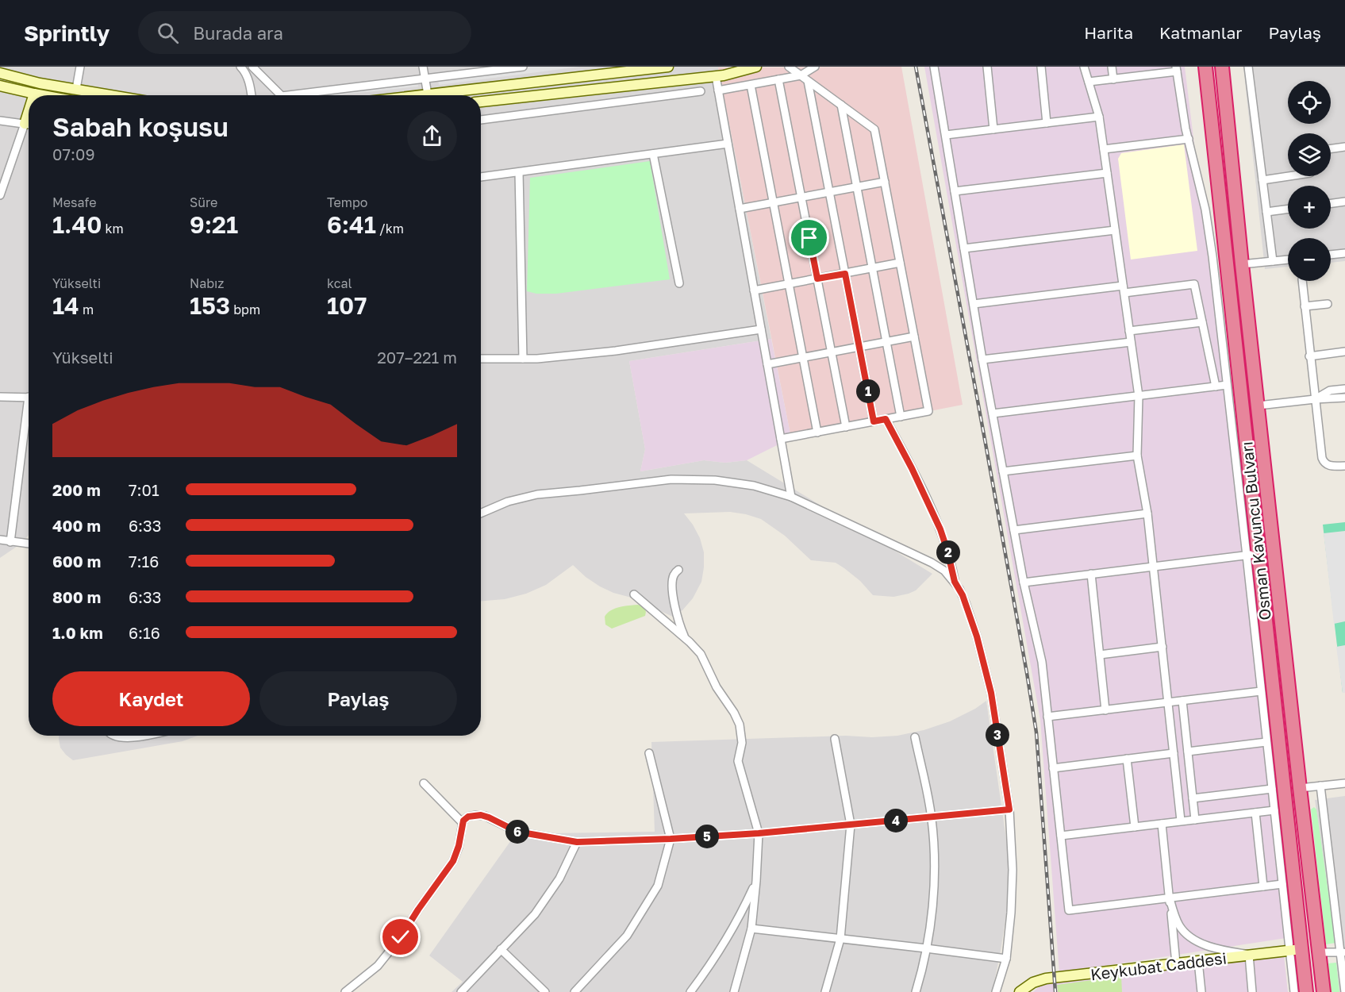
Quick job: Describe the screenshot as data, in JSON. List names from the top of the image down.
{
  "streets": {
    "highway": ["Osman Kavuncu Bulvarı"],
    "street": ["Keykubat Caddesi"]
  },
  "crossings": [
    ["Osman Kavuncu Bulvarı", "Keykubat Caddesi"]
  ],
  "page": {
    "header": "Sprintly",
    "search": "Burada ara",
    "nav": ["Harita", "Katmanlar", "Paylaş"],
    "map_buttons": ["+", "−"],
    "heading": ["Sabah koşusu", "07:09"],
    "stats": [
      ["Mesafe", "1.40 km"],
      ["Süre", "9:21"],
      ["Tempo", "6:41 /km"],
      ["Yükselti", "14 m"],
      ["Nabız", "153 bpm"],
      ["kcal", "107"]
    ],
    "chart": ["Yükselti", "207–221 m"],
    "pins": [
      "1",
      "2",
      "3",
      "4",
      "6",
      "5"
    ],
    "list": [
      {
        "name": "200 m",
        "note": "7:01"
      },
      {
        "name": "400 m",
        "note": "6:33"
      },
      {
        "name": "600 m",
        "note": "7:16"
      },
      {
        "name": "800 m",
        "note": "6:33"
      },
      {
        "name": "1.0 km",
        "note": "6:16"
      }
    ],
    "buttons": ["Kaydet", "Paylaş"]
  }
}
